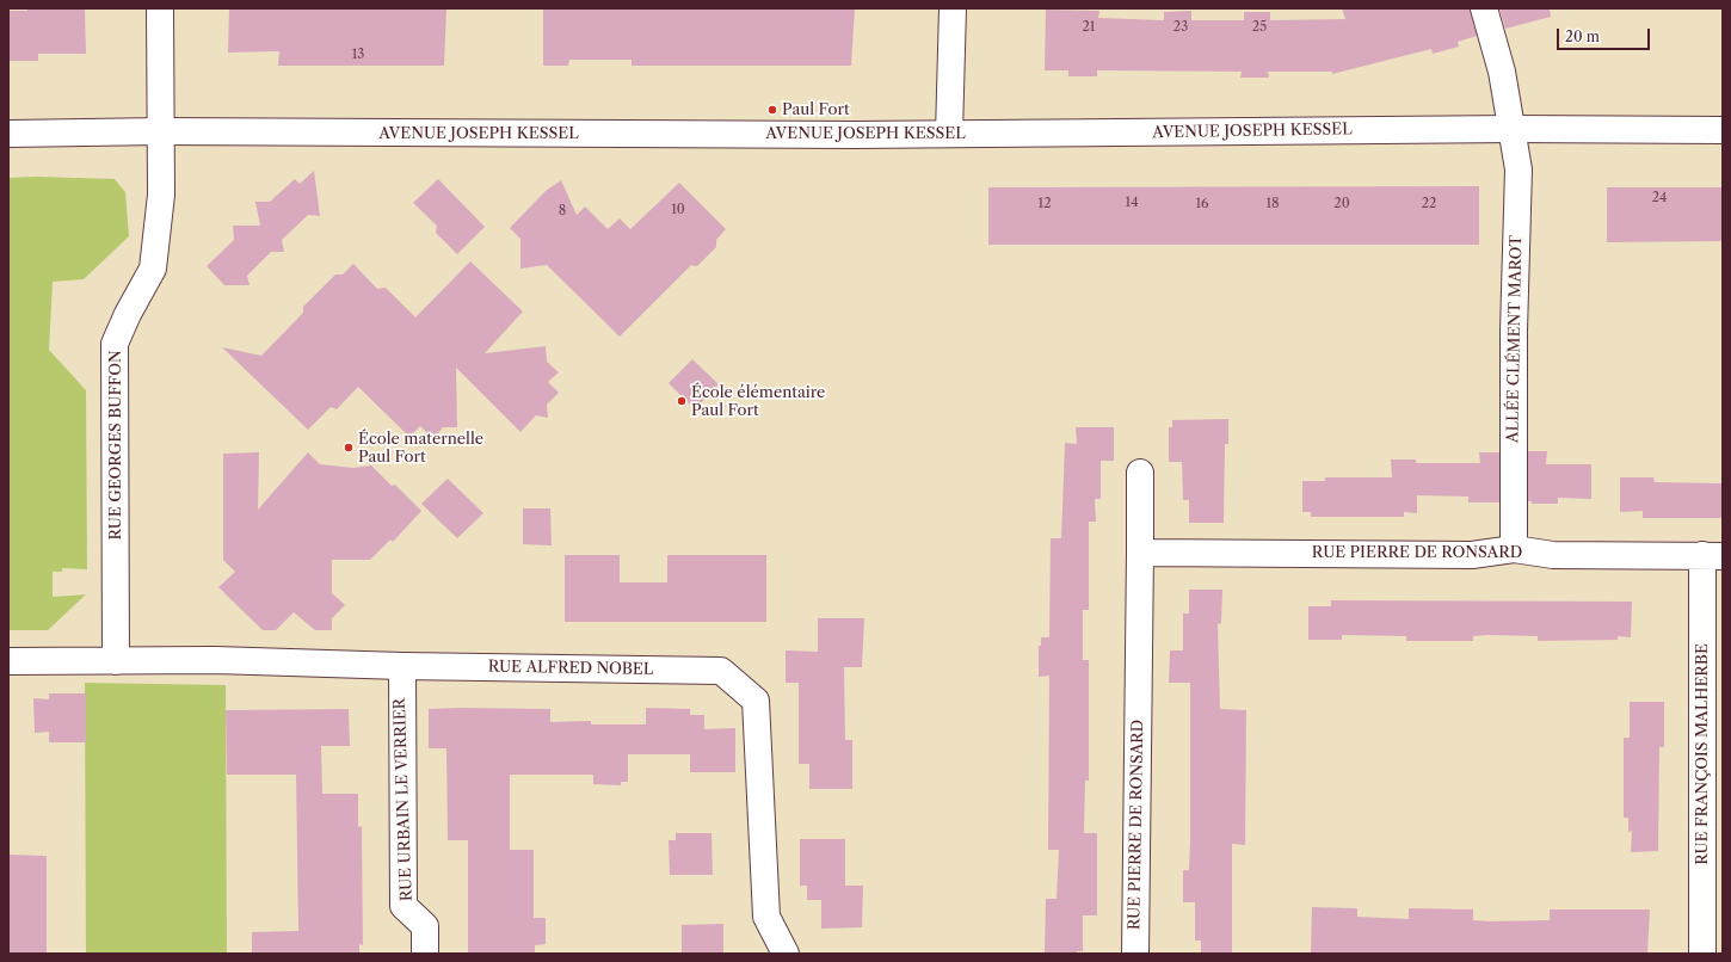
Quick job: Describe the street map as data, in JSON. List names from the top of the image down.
{
  "streets": {
    "street": [
      "AVENUE JOSEPH KESSEL",
      "ALLÉE CLÉMENT MAROT",
      "RUE GEORGES BUFFON",
      "RUE PIERRE DE RONSARD",
      "RUE ALFRED NOBEL",
      "RUE FRANÇOIS MALHERBE",
      "RUE URBAIN LE VERRIER"
    ]
  },
  "crossings": [
    ["AVENUE JOSEPH KESSEL", "ALLÉE CLÉMENT MAROT"],
    ["AVENUE JOSEPH KESSEL", "RUE GEORGES BUFFON"],
    ["ALLÉE CLÉMENT MAROT", "RUE PIERRE DE RONSARD"],
    ["RUE GEORGES BUFFON", "RUE ALFRED NOBEL"],
    ["RUE PIERRE DE RONSARD", "RUE FRANÇOIS MALHERBE"],
    ["RUE ALFRED NOBEL", "RUE URBAIN LE VERRIER"]
  ],
  "places": ["Paul Fort", "École élémentaire Paul Fort", "École maternelle Paul Fort"],
  "house_numbers": [
    "21",
    "23",
    "25",
    "13",
    "24",
    "14",
    "12",
    "16",
    "18",
    "20",
    "22",
    "10",
    "8"
  ],
  "scale_bar": "20 m"
}
